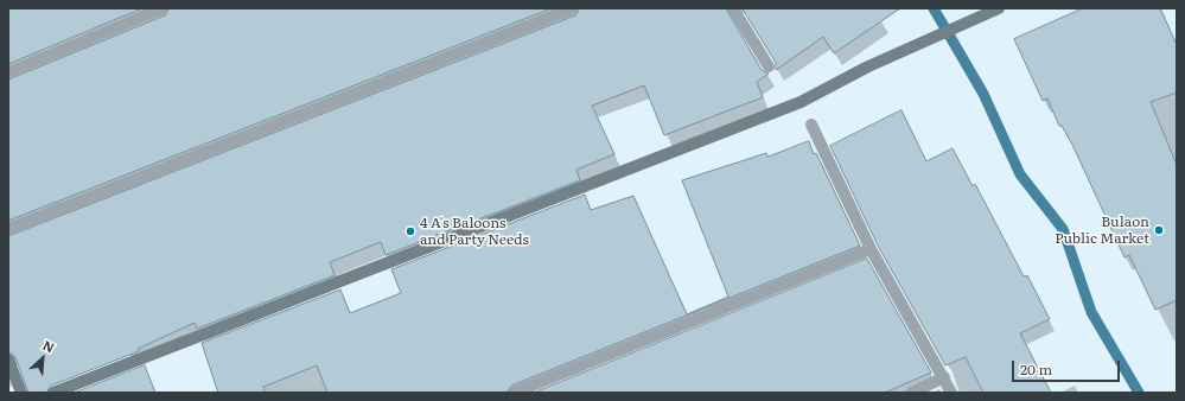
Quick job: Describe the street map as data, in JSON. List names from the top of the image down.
{
  "places": ["Bulaon Public Market", "4 A's Baloons and Party Needs"],
  "scale_bar": "20 m",
  "north": "top right"
}
